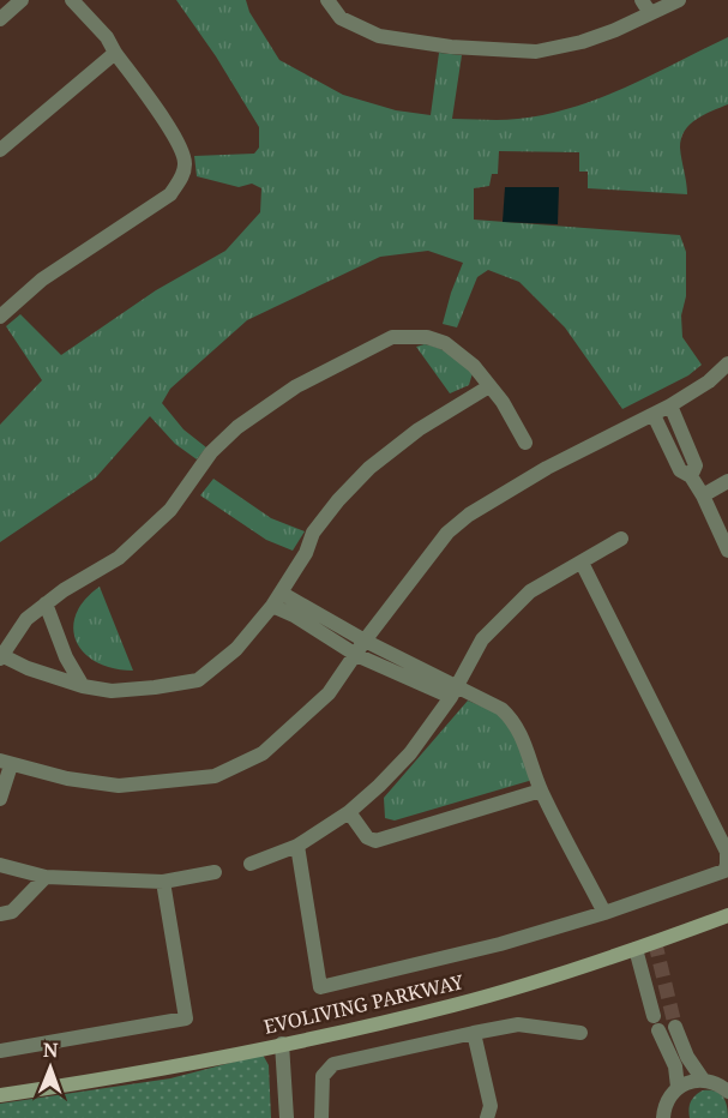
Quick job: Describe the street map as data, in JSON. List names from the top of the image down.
{
  "streets": {
    "street": ["EVOLIVING PARKWAY"]
  },
  "north": "top"
}
